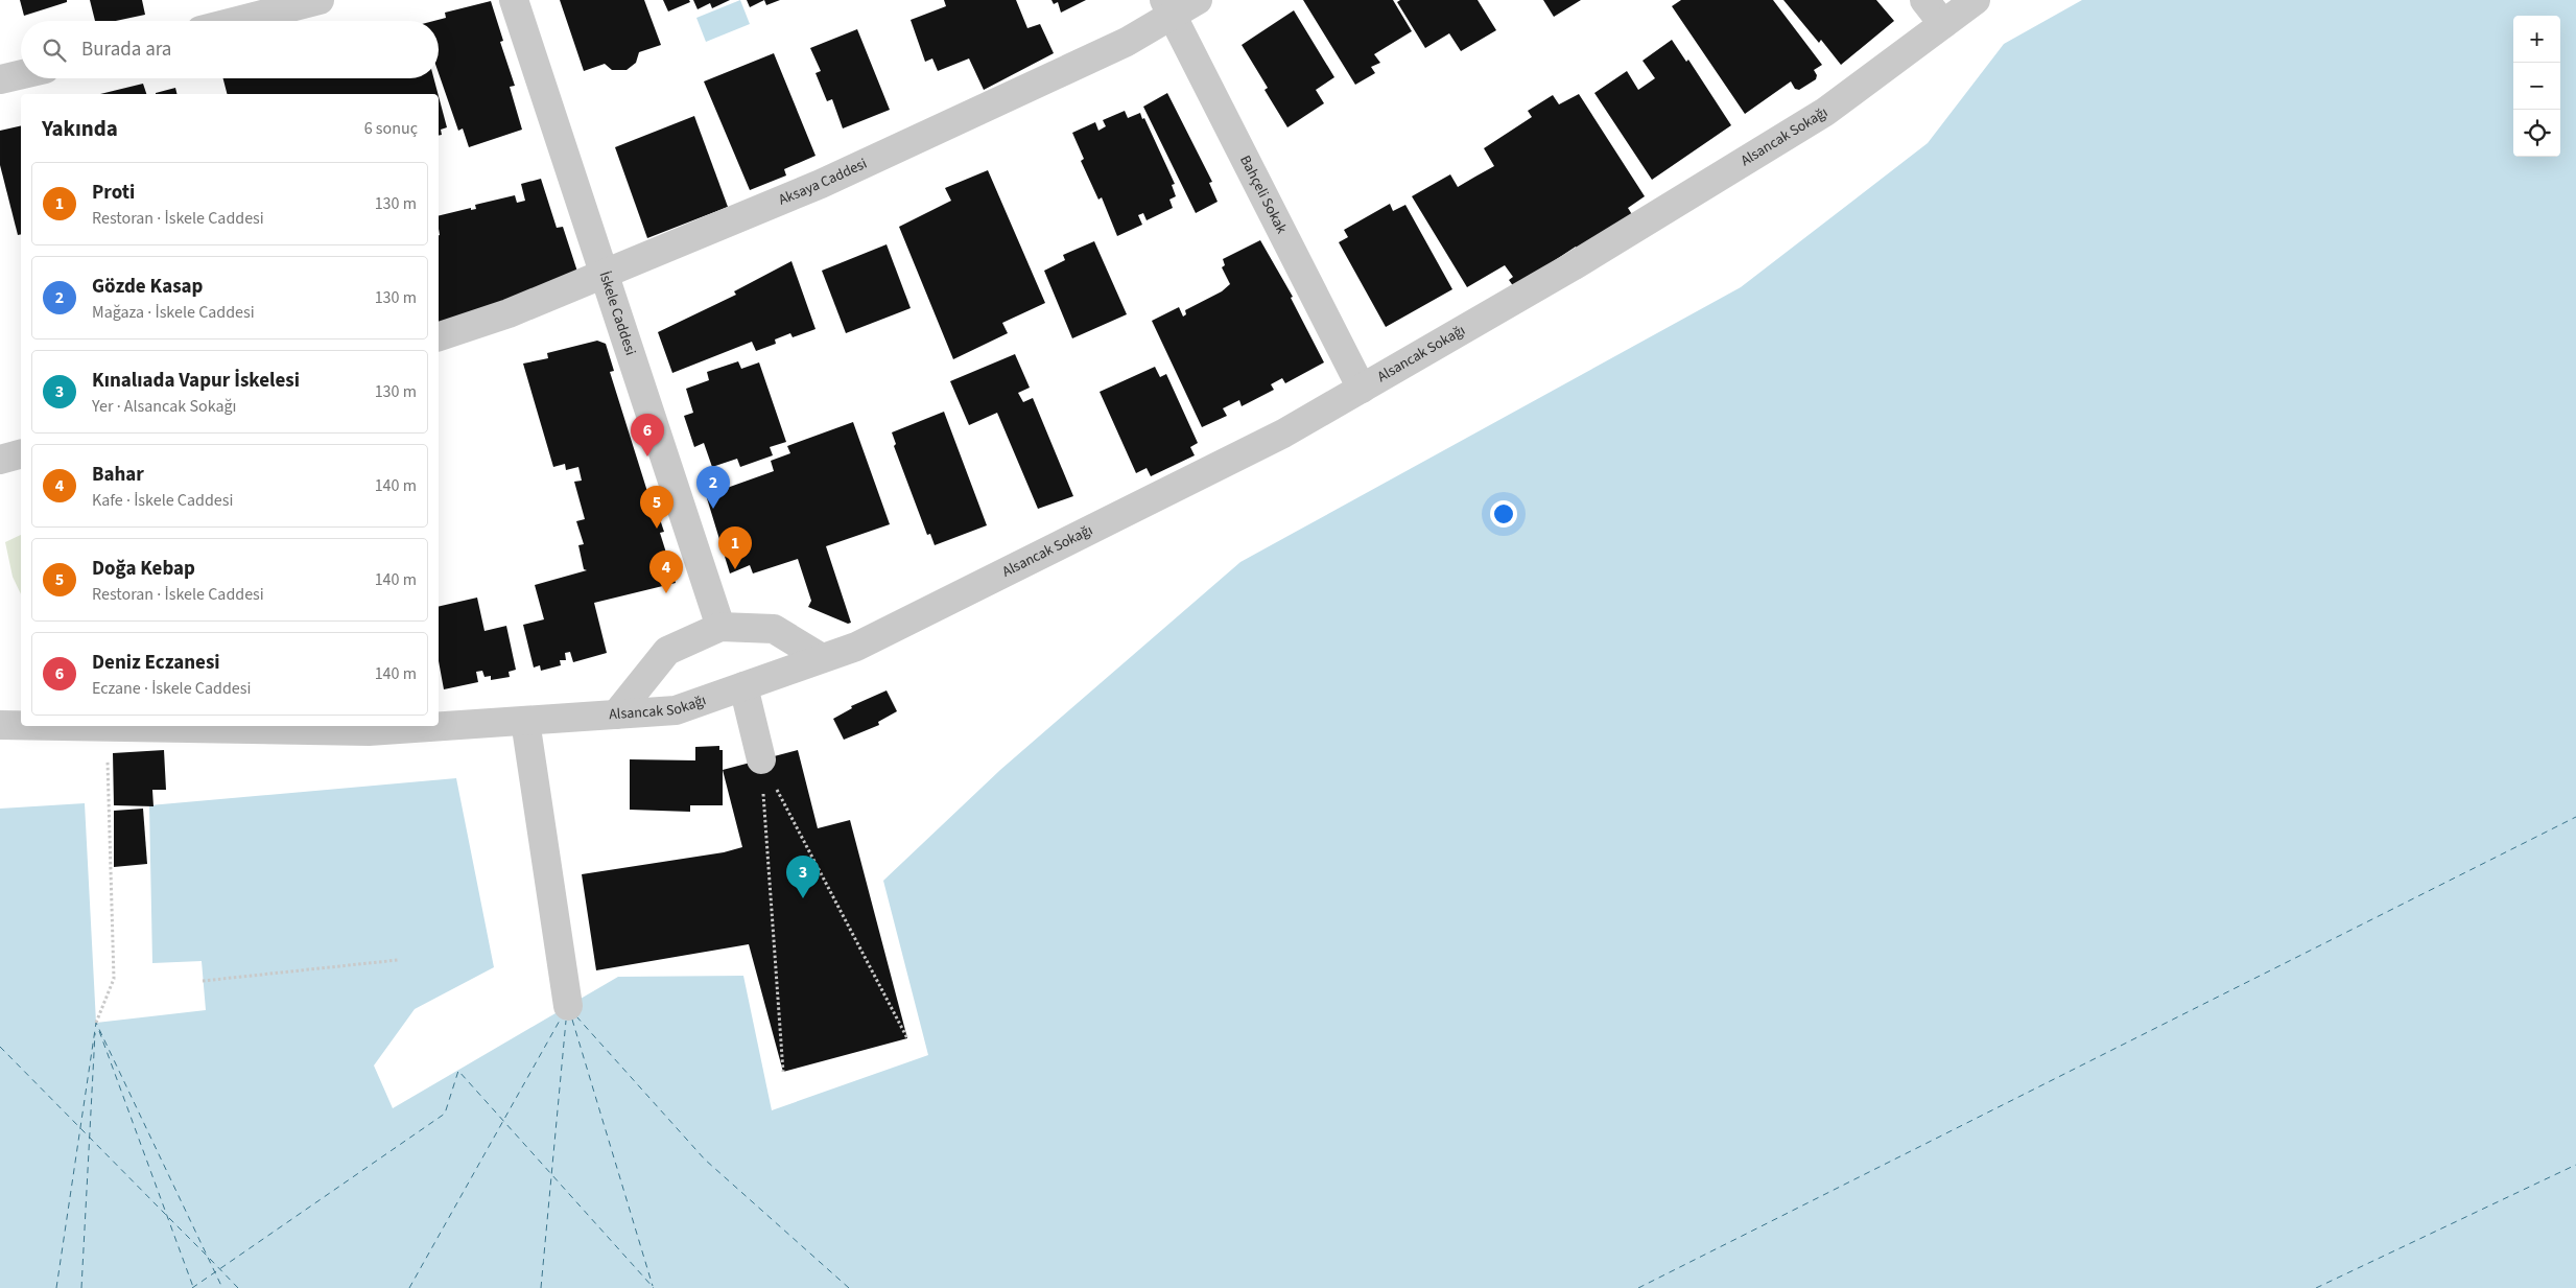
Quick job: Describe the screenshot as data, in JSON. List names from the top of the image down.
{
  "streets": {
    "street": [
      "Alsancak Sokağı",
      "Aksaya Caddesi",
      "Bahçeli Sokak",
      "İskele Caddesi"
    ]
  },
  "crossings": [
    ["Alsancak Sokağı", "Bahçeli Sokak"],
    ["Aksaya Caddesi", "Bahçeli Sokak"],
    ["Aksaya Caddesi", "İskele Caddesi"]
  ],
  "page": {
    "map_buttons": ["+", "−"],
    "search": "Burada ara",
    "heading": ["Yakında", "6 sonuç"],
    "list": [
      {
        "mark": "1",
        "name": "Proti",
        "note": "Restoran · İskele Caddesi",
        "value": "130 m"
      },
      {
        "mark": "2",
        "name": "Gözde Kasap",
        "note": "Mağaza · İskele Caddesi",
        "value": "130 m"
      },
      {
        "mark": "3",
        "name": "Kınalıada Vapur İskelesi",
        "note": "Yer · Alsancak Sokağı",
        "value": "130 m"
      },
      {
        "mark": "4",
        "name": "Bahar",
        "note": "Kafe · İskele Caddesi",
        "value": "140 m"
      },
      {
        "mark": "5",
        "name": "Doğa Kebap",
        "note": "Restoran · İskele Caddesi",
        "value": "140 m"
      },
      {
        "mark": "6",
        "name": "Deniz Eczanesi",
        "note": "Eczane · İskele Caddesi",
        "value": "140 m"
      }
    ],
    "pins": [
      "6",
      "2",
      "5",
      "1",
      "4",
      "3"
    ]
  }
}
